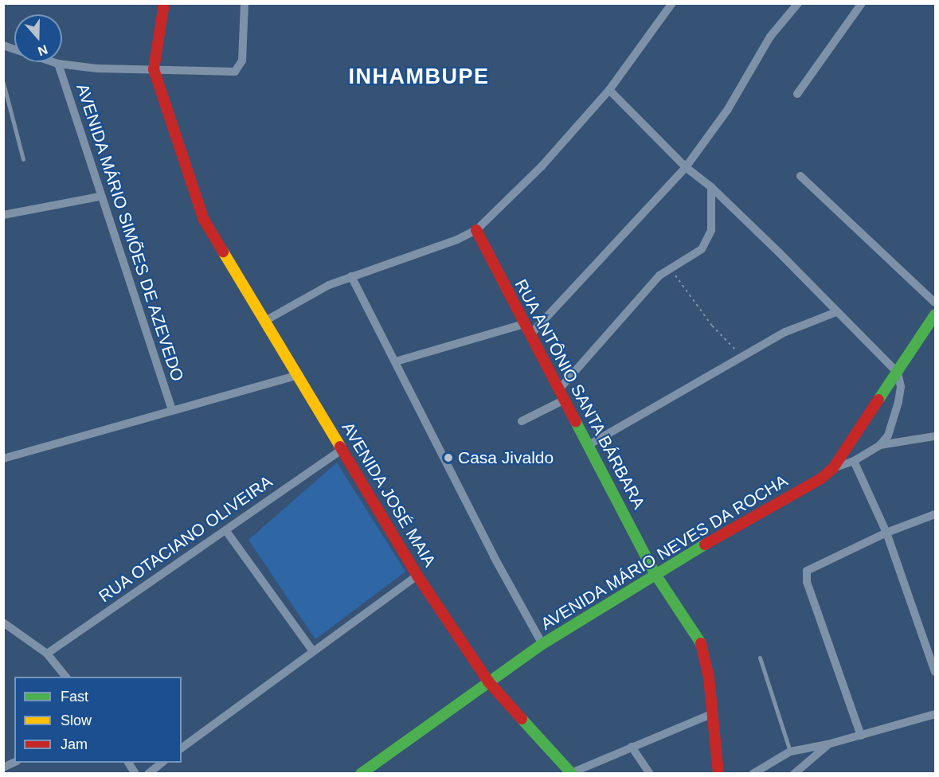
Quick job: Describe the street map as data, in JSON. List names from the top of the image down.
{
  "streets": {
    "street": [
      "AVENIDA MÁRIO SIMÕES DE AZEVEDO",
      "RUA ANTÔNIO SANTA BÁRBARA",
      "AVENIDA JOSÉ MAIA",
      "RUA OTACIANO OLIVEIRA",
      "AVENIDA MÁRIO NEVES DA ROCHA"
    ]
  },
  "crossings": [
    ["RUA ANTÔNIO SANTA BÁRBARA", "AVENIDA MÁRIO NEVES DA ROCHA"],
    ["AVENIDA JOSÉ MAIA", "RUA OTACIANO OLIVEIRA"],
    ["AVENIDA JOSÉ MAIA", "AVENIDA MÁRIO NEVES DA ROCHA"]
  ],
  "districts": ["INHAMBUPE"],
  "places": ["Casa Jivaldo"],
  "legend": ["Fast", "Slow", "Jam"],
  "north": "bottom"
}
